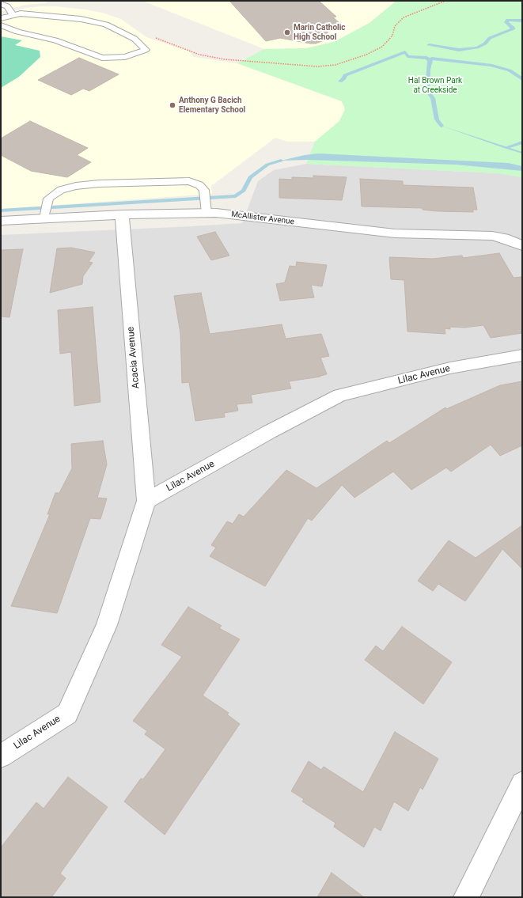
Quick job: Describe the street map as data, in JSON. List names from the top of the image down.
{
  "streets": {
    "street": ["McAllister Avenue", "Acacia Avenue", "Lilac Avenue"]
  },
  "crossings": [
    ["McAllister Avenue", "Acacia Avenue"],
    ["Acacia Avenue", "Lilac Avenue"]
  ],
  "parks": ["Hal Brown Park at Creekside"],
  "places": ["Marin Catholic High School", "Anthony G Bacich Elementary School"]
}
